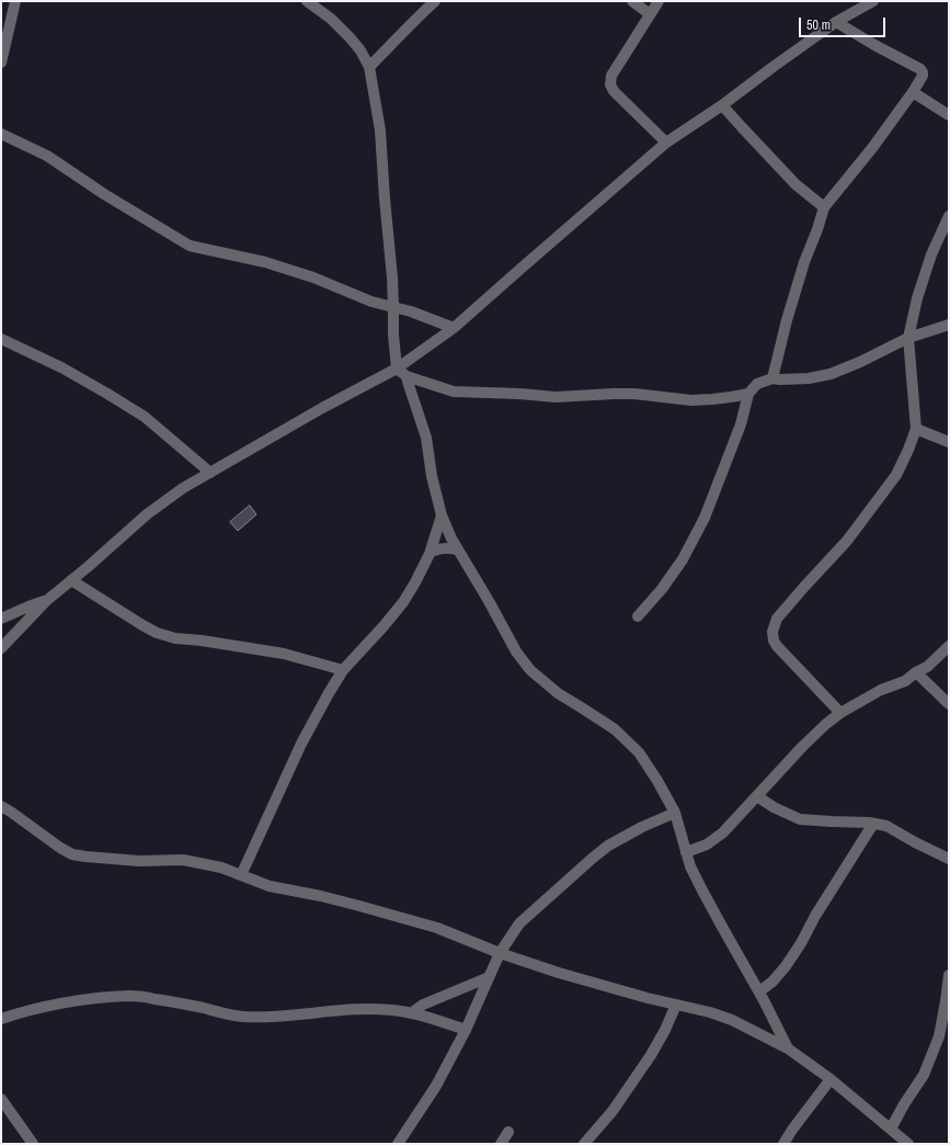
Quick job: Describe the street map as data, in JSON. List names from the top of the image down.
{
  "scale_bar": "50 m"
}
